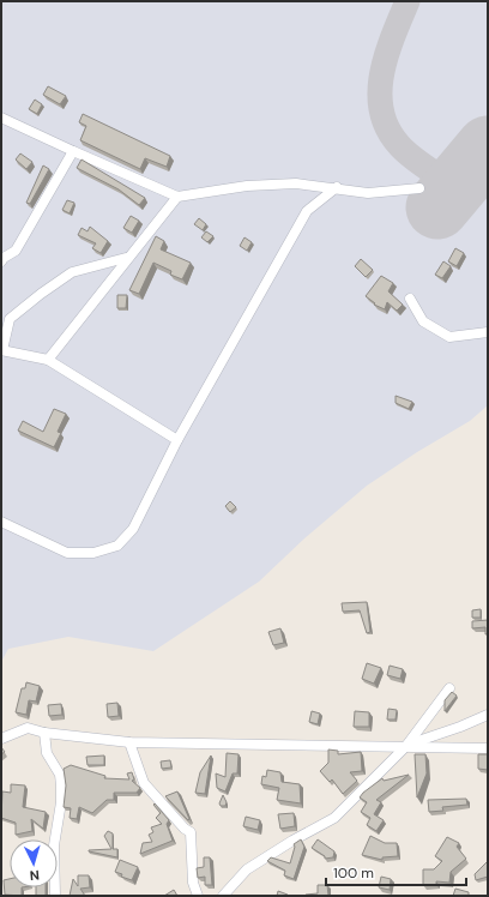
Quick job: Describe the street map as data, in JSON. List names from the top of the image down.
{
  "scale_bar": "100 m",
  "north": "bottom"
}
